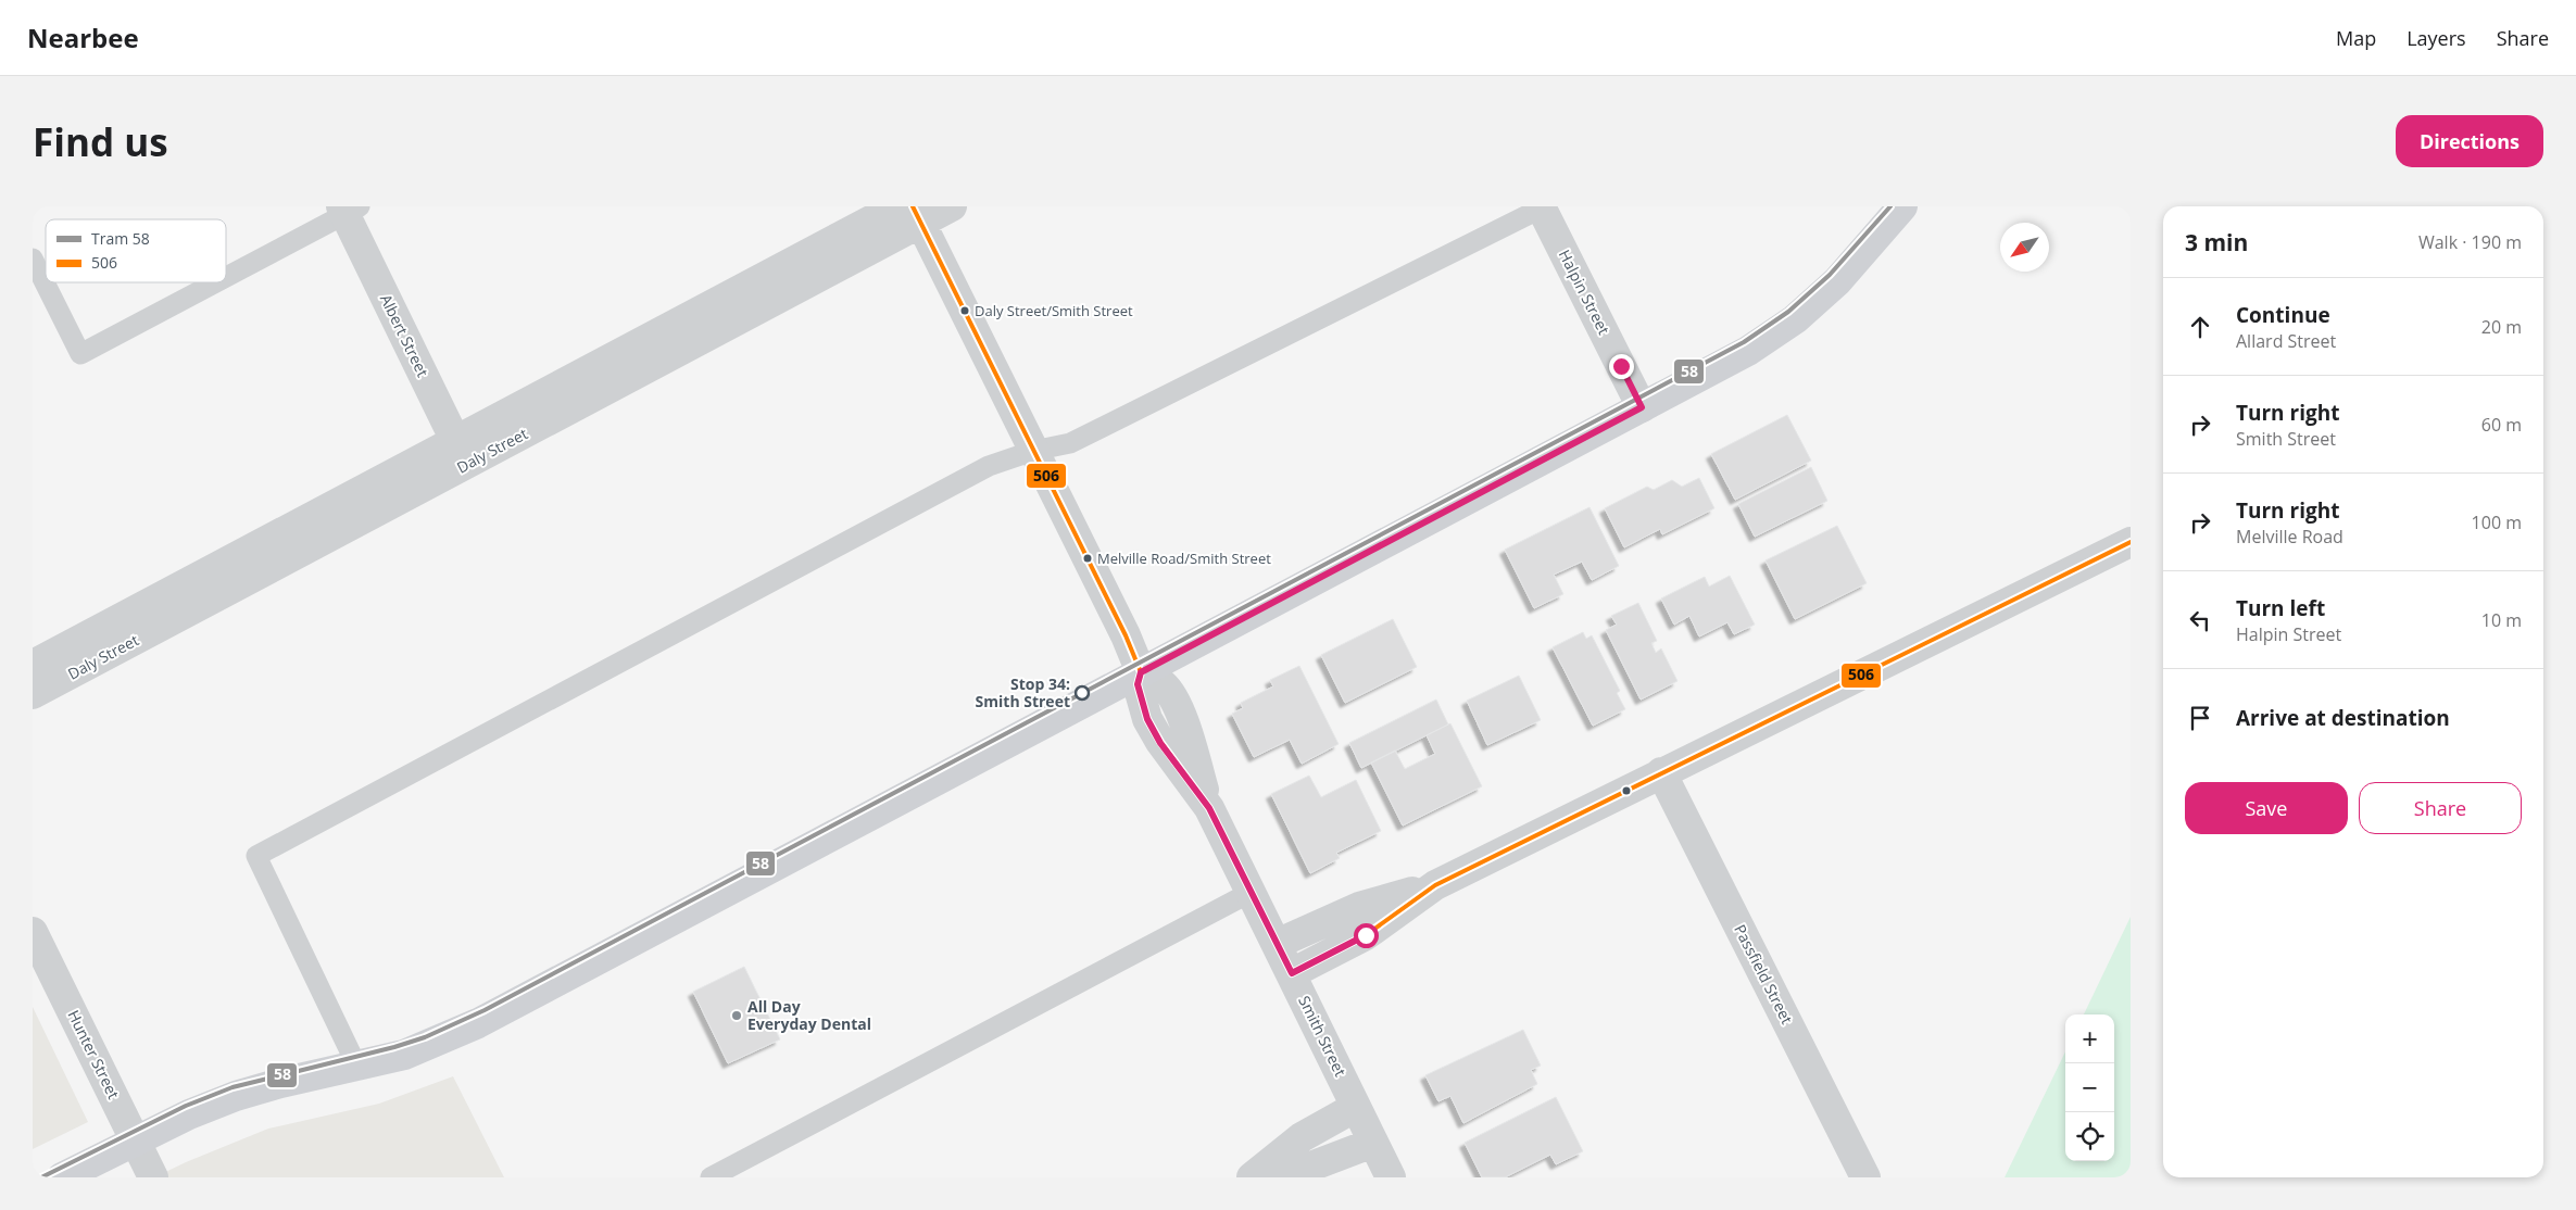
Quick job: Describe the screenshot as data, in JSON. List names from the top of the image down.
{
  "streets": {
    "street": [
      "Halpin Street",
      "Albert Street",
      "Daly Street",
      "Passfield Street",
      "Smith Street",
      "Hunter Street"
    ]
  },
  "crossings": [
    ["Albert Street", "Daly Street"],
    ["Daly Street", "Smith Street"]
  ],
  "places": [
    "Daly Street/Smith Street",
    "Melville Road/Smith Street",
    "Stop 34: Smith Street",
    "All Day Everyday Dental"
  ],
  "lines": ["tram line 58", "transit line 506"],
  "legend": ["Tram 58", "506"],
  "north": "bottom left",
  "page": {
    "header": "Nearbee",
    "nav": ["Map", "Layers", "Share"],
    "buttons": [
      "Directions",
      ["Save", "Share"]
    ],
    "title": "Find us",
    "heading": ["3 min", "Walk · 190 m"],
    "list": [
      ["Continue", "Allard Street", "20 m"],
      ["Turn right", "Smith Street", "60 m"],
      ["Turn right", "Melville Road", "100 m"],
      ["Turn left", "Halpin Street", "10 m"],
      "Arrive at destination"
    ],
    "map_buttons": ["+", "−"]
  }
}
